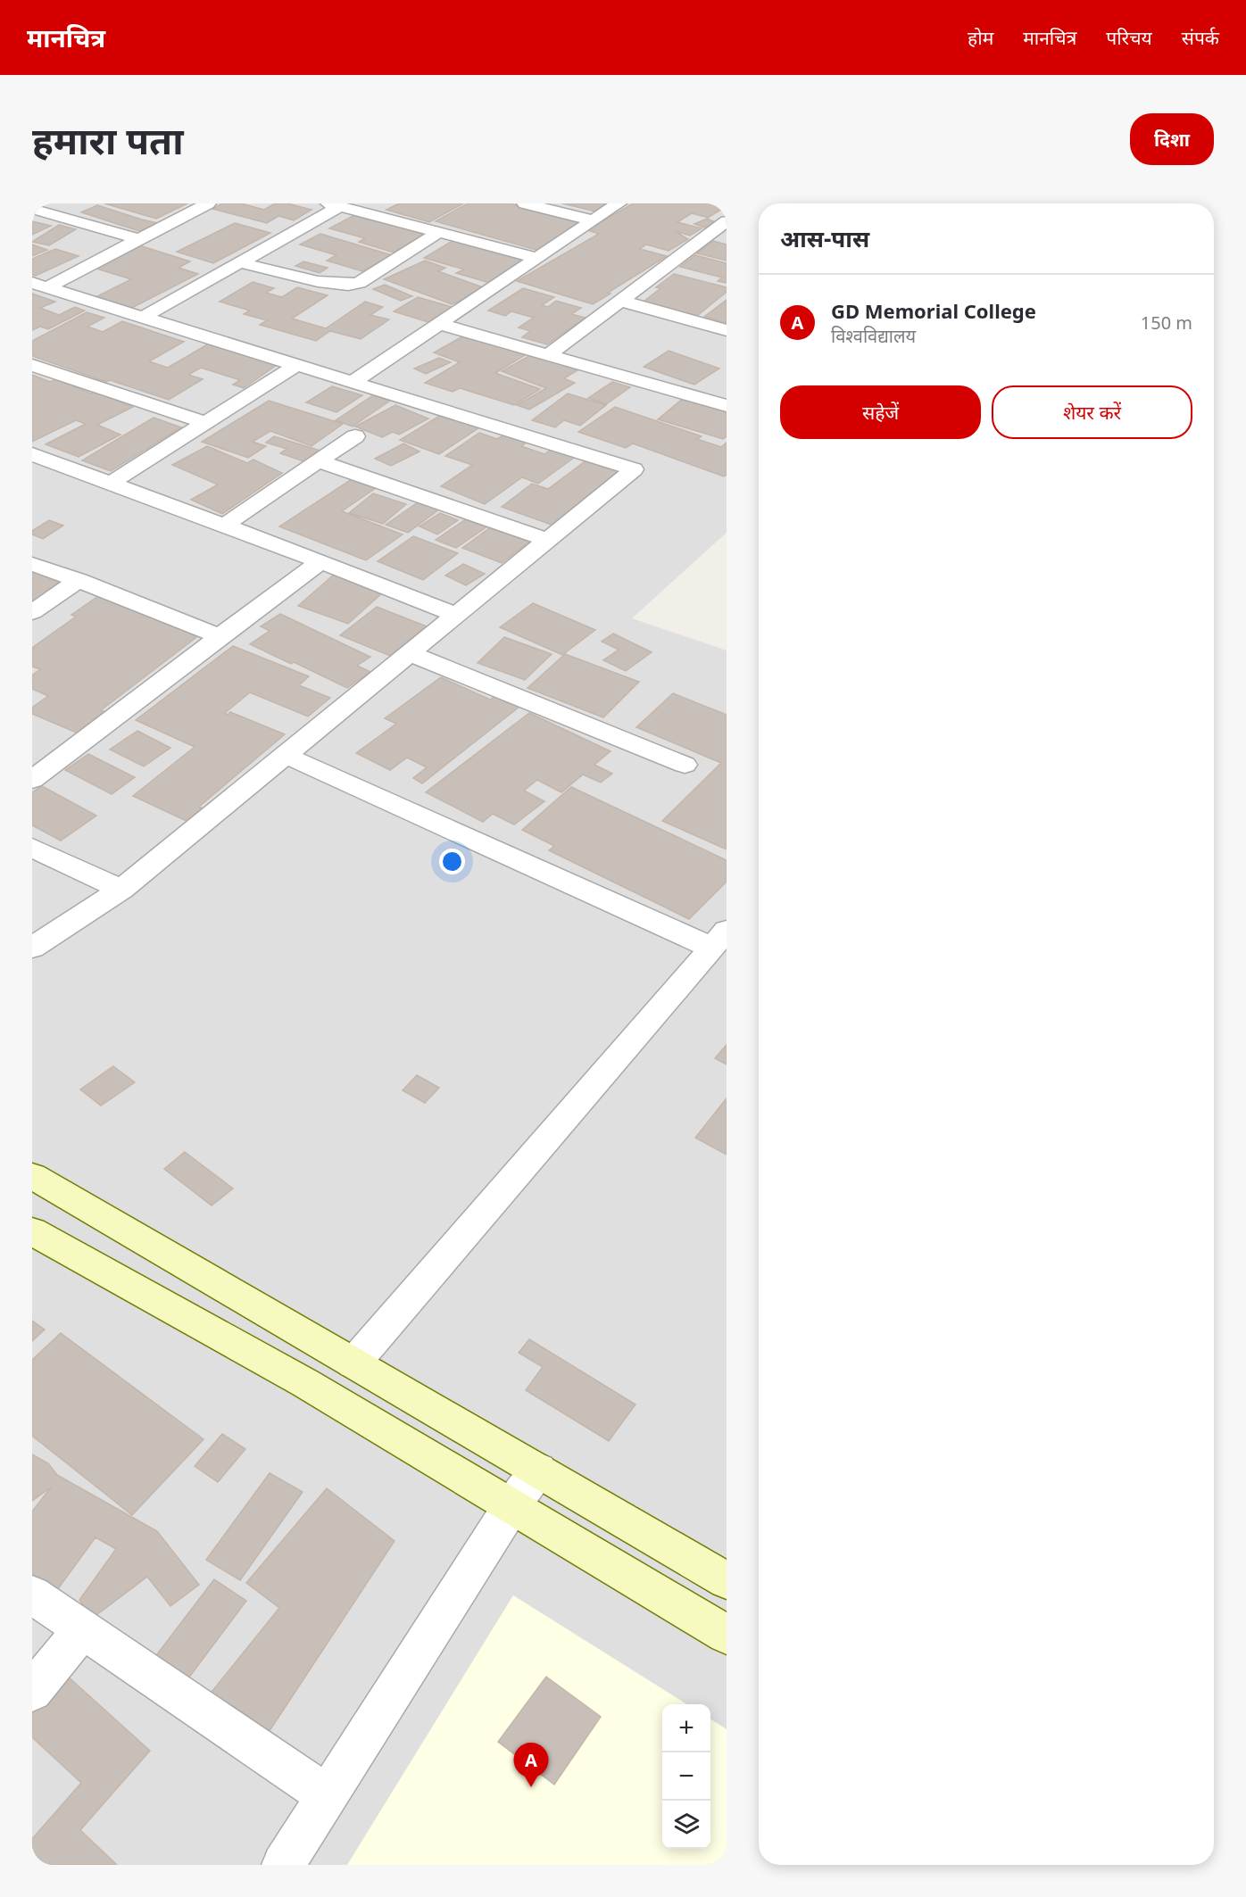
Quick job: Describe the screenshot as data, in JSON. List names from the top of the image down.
{
  "page": {
    "header": "मानचित्र",
    "nav": [
      "होम",
      "मानचित्र",
      "परिचय",
      "संपर्क"
    ],
    "buttons": [
      "दिशा",
      ["सहेजें", "शेयर करें"]
    ],
    "title": "हमारा पता",
    "heading": "आस-पास",
    "list": [
      {
        "mark": "A",
        "name": "GD Memorial College",
        "note": "विश्वविद्यालय",
        "value": "150 m"
      }
    ],
    "map_buttons": ["+", "−"],
    "pins": "A"
  }
}
